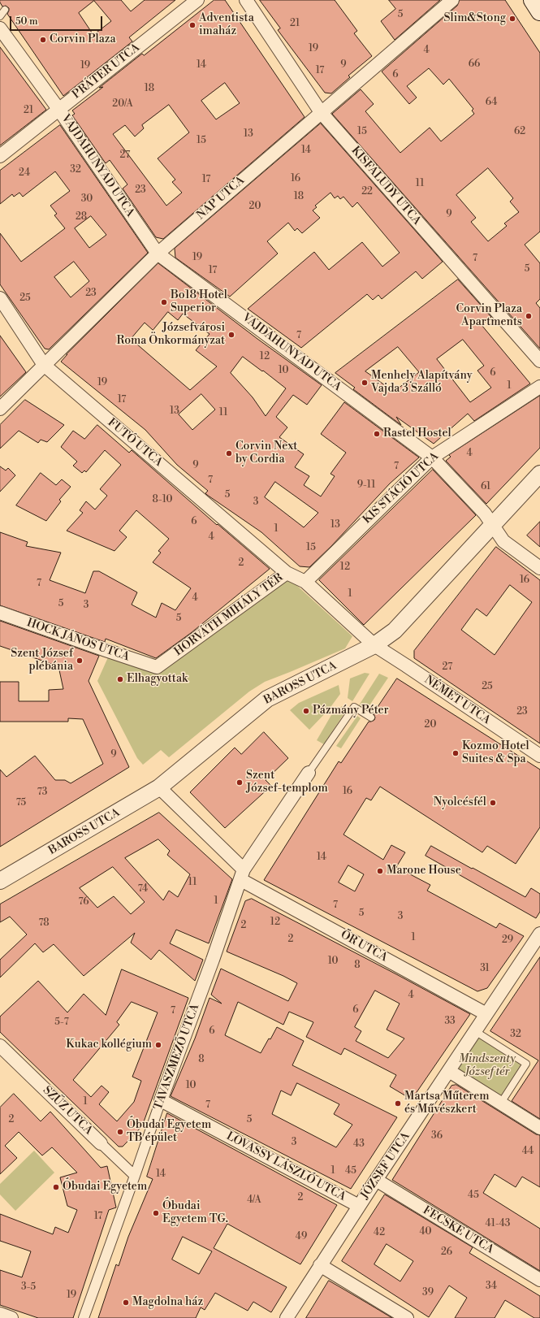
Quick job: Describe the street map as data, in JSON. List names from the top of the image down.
{
  "streets": {
    "street": [
      "PRÁTER UTCA",
      "VAJDAHUNYAD UTCA",
      "KISFALUDY UTCA",
      "NAP UTCA",
      "FUTÓ UTCA",
      "KIS STÁCIÓ UTCA",
      "HORVÁTH MIHÁLY TÉR",
      "HOCK JÁNOS UTCA",
      "BAROSS UTCA",
      "NÉMET UTCA",
      "ŐR UTCA",
      "TAVASZMEZŐ UTCA",
      "SZŰZ UTCA",
      "JÓZSEF UTCA",
      "LOVASSY LÁSZLÓ UTCA",
      "FECSKE UTCA"
    ]
  },
  "crossings": [
    ["PRÁTER UTCA", "VAJDAHUNYAD UTCA"],
    ["VAJDAHUNYAD UTCA", "NAP UTCA"],
    ["VAJDAHUNYAD UTCA", "KIS STÁCIÓ UTCA"],
    ["VAJDAHUNYAD UTCA", "BAROSS UTCA"],
    ["KISFALUDY UTCA", "NAP UTCA"],
    ["NAP UTCA", "FUTÓ UTCA"],
    ["FUTÓ UTCA", "HORVÁTH MIHÁLY TÉR"],
    ["KIS STÁCIÓ UTCA", "HORVÁTH MIHÁLY TÉR"],
    ["HORVÁTH MIHÁLY TÉR", "HOCK JÁNOS UTCA"],
    ["HORVÁTH MIHÁLY TÉR", "BAROSS UTCA"],
    ["HORVÁTH MIHÁLY TÉR", "NÉMET UTCA"],
    ["BAROSS UTCA", "NÉMET UTCA"],
    ["ŐR UTCA", "TAVASZMEZŐ UTCA"],
    ["ŐR UTCA", "JÓZSEF UTCA"],
    ["TAVASZMEZŐ UTCA", "SZŰZ UTCA"],
    ["TAVASZMEZŐ UTCA", "LOVASSY LÁSZLÓ UTCA"],
    ["JÓZSEF UTCA", "LOVASSY LÁSZLÓ UTCA"],
    ["JÓZSEF UTCA", "FECSKE UTCA"]
  ],
  "parks": ["Mindszenty József tér"],
  "places": [
    "Slim&Stong",
    "Adventista imaház",
    "Corvin Plaza",
    "Bo18 Hotel Superior",
    "Corvin Plaza Apartments",
    "Józsefvárosi Roma Önkormányzat",
    "Menhely Alapítvány Vajda 3 Szálló",
    "Rastel Hostel",
    "Corvin Next by Cordia",
    "Szent József plébánia",
    "Elhagyottak",
    "Pázmány Péter",
    "Kozmo Hotel Suites & Spa",
    "Szent József-templom",
    "Nyolcésfél",
    "Marone House",
    "Kukac kollégium",
    "Martsa Műterem és Művészkert",
    "Óbudai Egyetem TB épület",
    "Óbudai Egyetem",
    "Óbudai Egyetem TG.",
    "Magdolna ház"
  ],
  "house_numbers": [
    "5",
    "21",
    "19",
    "4",
    "66",
    "14",
    "9",
    "19",
    "17",
    "6",
    "18",
    "64",
    "20/A",
    "21",
    "15",
    "62",
    "13",
    "15",
    "14",
    "27",
    "32",
    "24",
    "16",
    "17",
    "11",
    "23",
    "22",
    "18",
    "30",
    "20",
    "9",
    "28",
    "19",
    "7",
    "5",
    "17",
    "23",
    "25",
    "7",
    "12",
    "10",
    "6",
    "19",
    "1",
    "17",
    "13",
    "11",
    "4",
    "9",
    "7",
    "7",
    "9-11",
    "61",
    "5",
    "8-10",
    "3",
    "6",
    "13",
    "1",
    "4",
    "15",
    "2",
    "12",
    "16",
    "7",
    "1",
    "4",
    "5",
    "3",
    "5",
    "27",
    "25",
    "23",
    "20",
    "9",
    "16",
    "73",
    "75",
    "14",
    "11",
    "74",
    "1",
    "76",
    "7",
    "5",
    "3",
    "12",
    "78",
    "2",
    "1",
    "2",
    "29",
    "10",
    "8",
    "31",
    "4",
    "6",
    "7",
    "33",
    "5-7",
    "6",
    "32",
    "8",
    "10",
    "1",
    "7",
    "2",
    "5",
    "36",
    "3",
    "43",
    "44",
    "1",
    "45",
    "14",
    "45",
    "2",
    "4/A",
    "17",
    "41-43",
    "40",
    "42",
    "49",
    "26",
    "34",
    "3-5",
    "39",
    "19"
  ],
  "scale_bar": "50 m"
}
